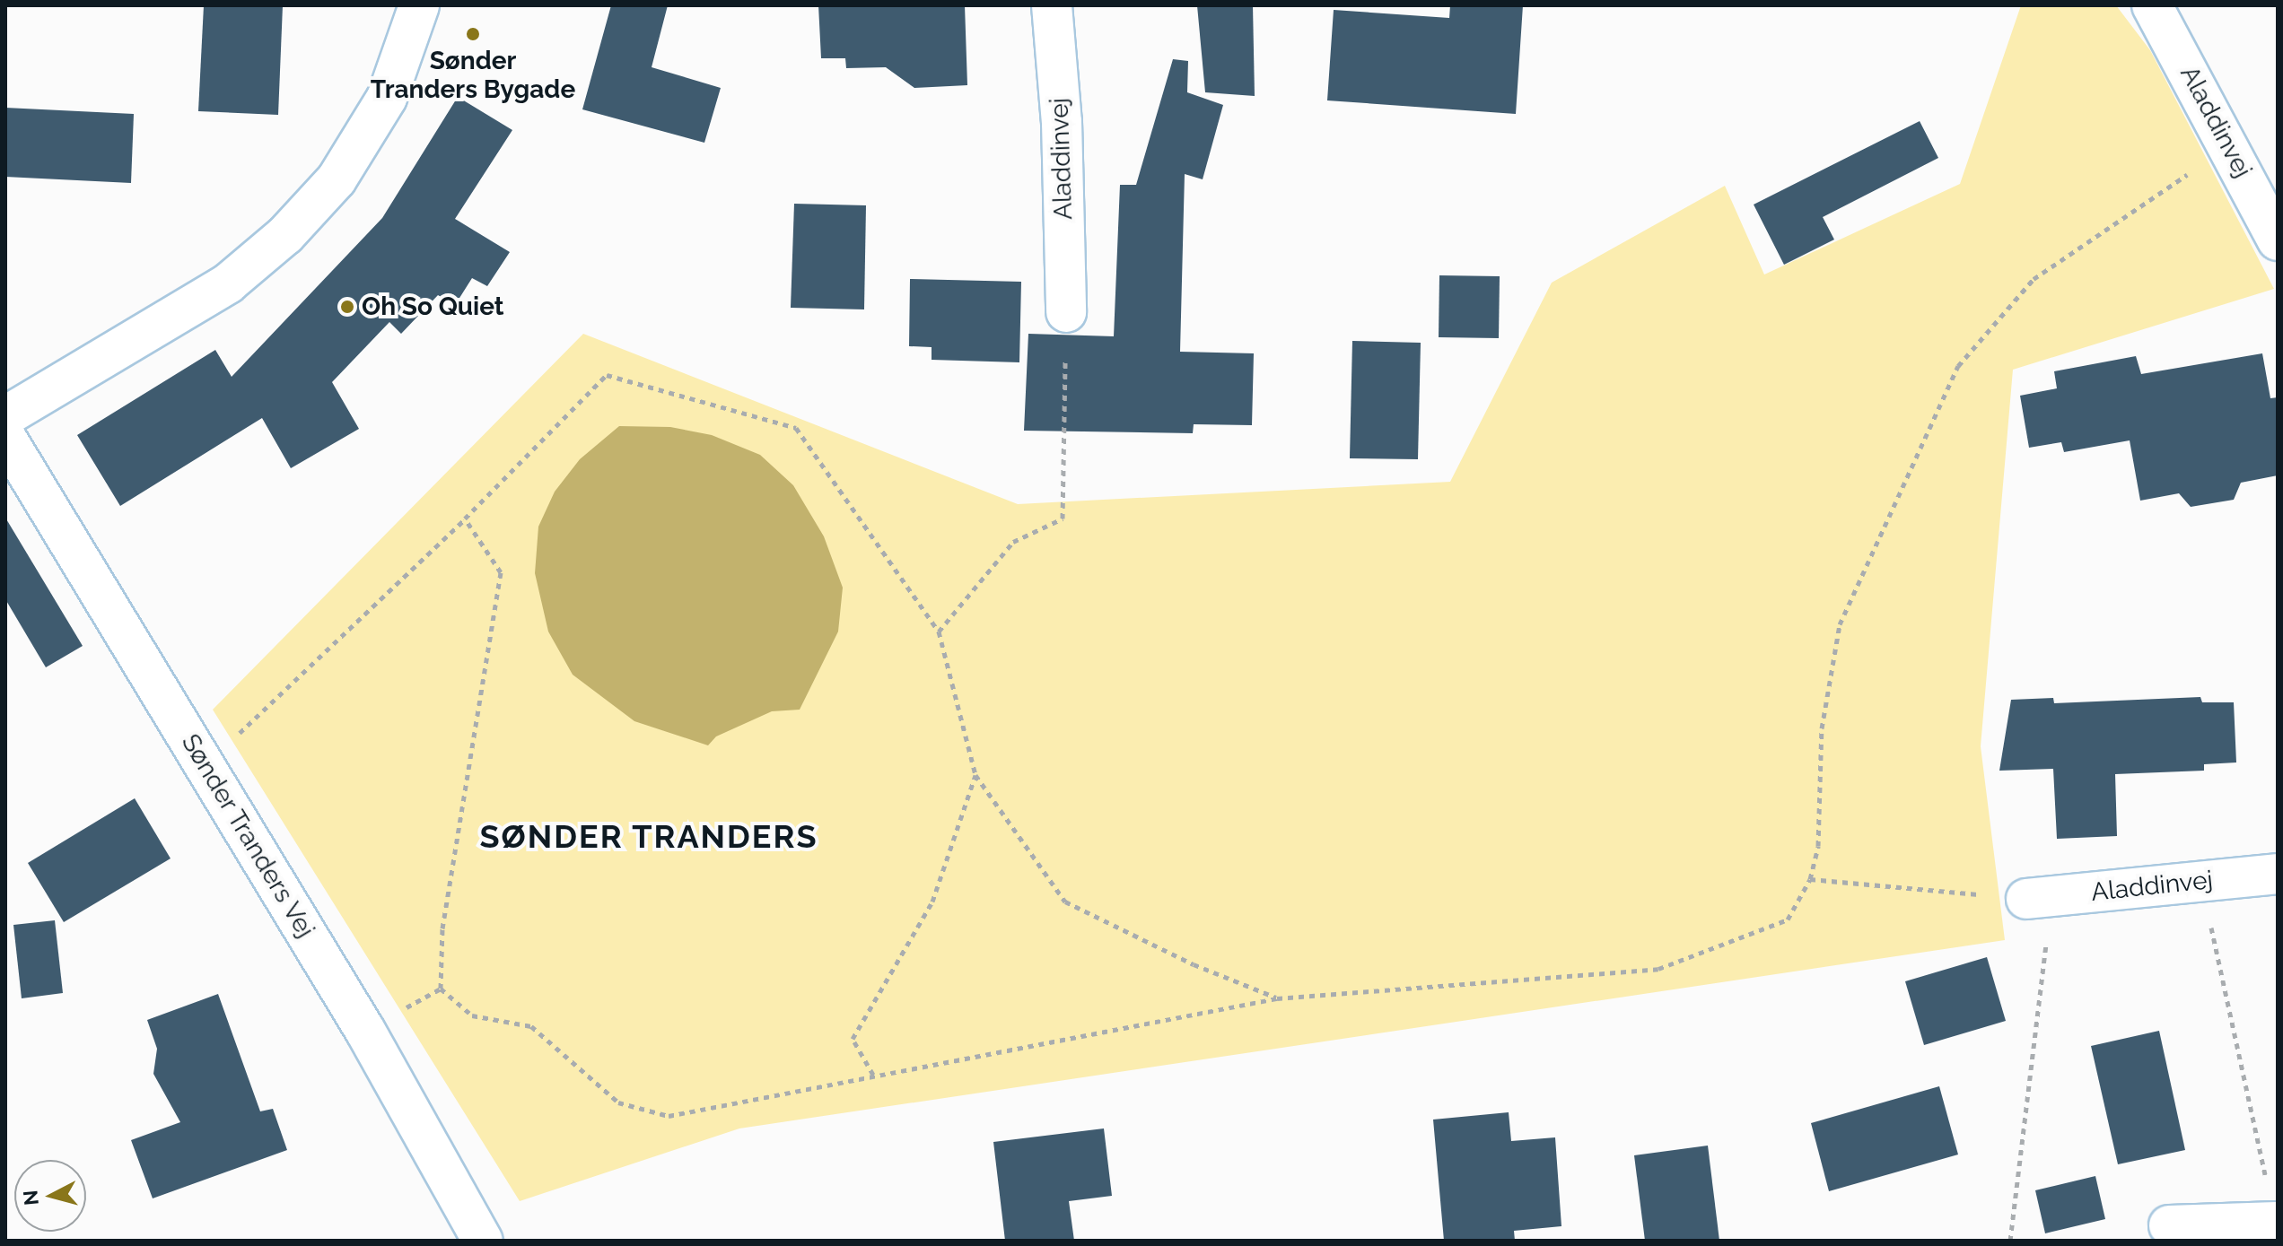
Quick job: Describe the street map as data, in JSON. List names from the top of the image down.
{
  "streets": {
    "street": ["Aladdinvej", "Sønder Tranders Vej"]
  },
  "districts": ["SØNDER TRANDERS"],
  "places": ["Sønder Tranders Bygade", "Oh So Quiet"],
  "north": "left"
}
